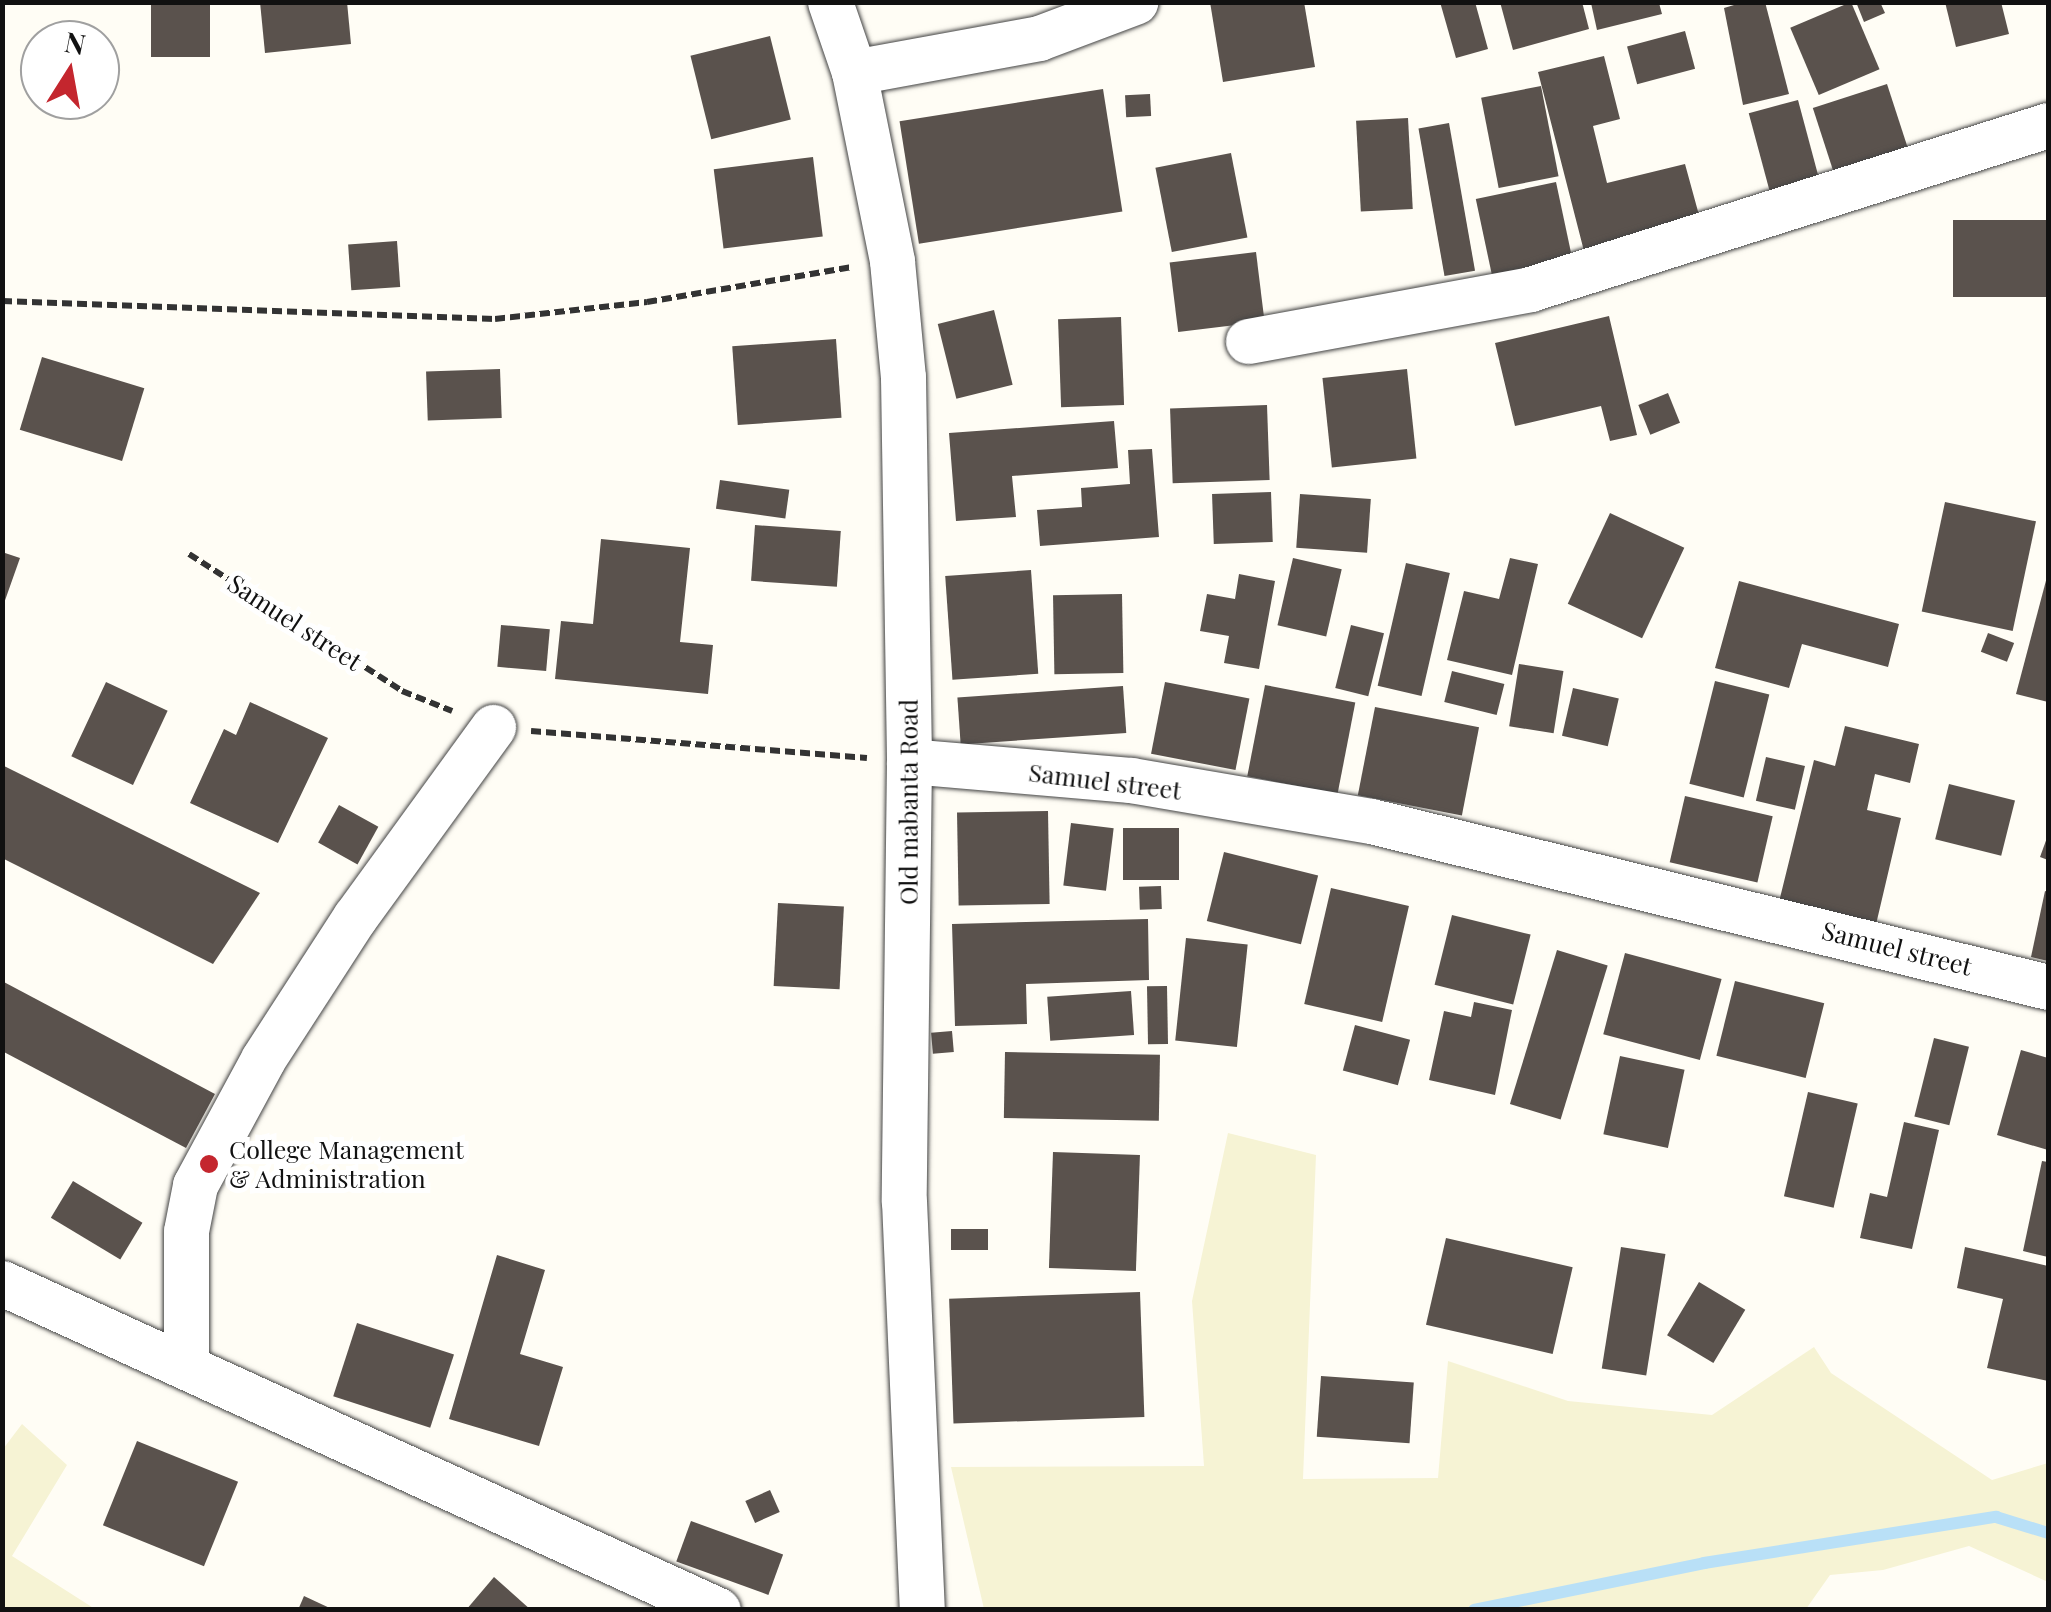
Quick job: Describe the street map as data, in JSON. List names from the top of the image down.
{
  "streets": {
    "street": ["Samuel street", "Old mabanta Road"]
  },
  "crossings": [
    ["Samuel street", "Old mabanta Road"]
  ],
  "places": ["College Management & Administration"],
  "north": "top"
}
